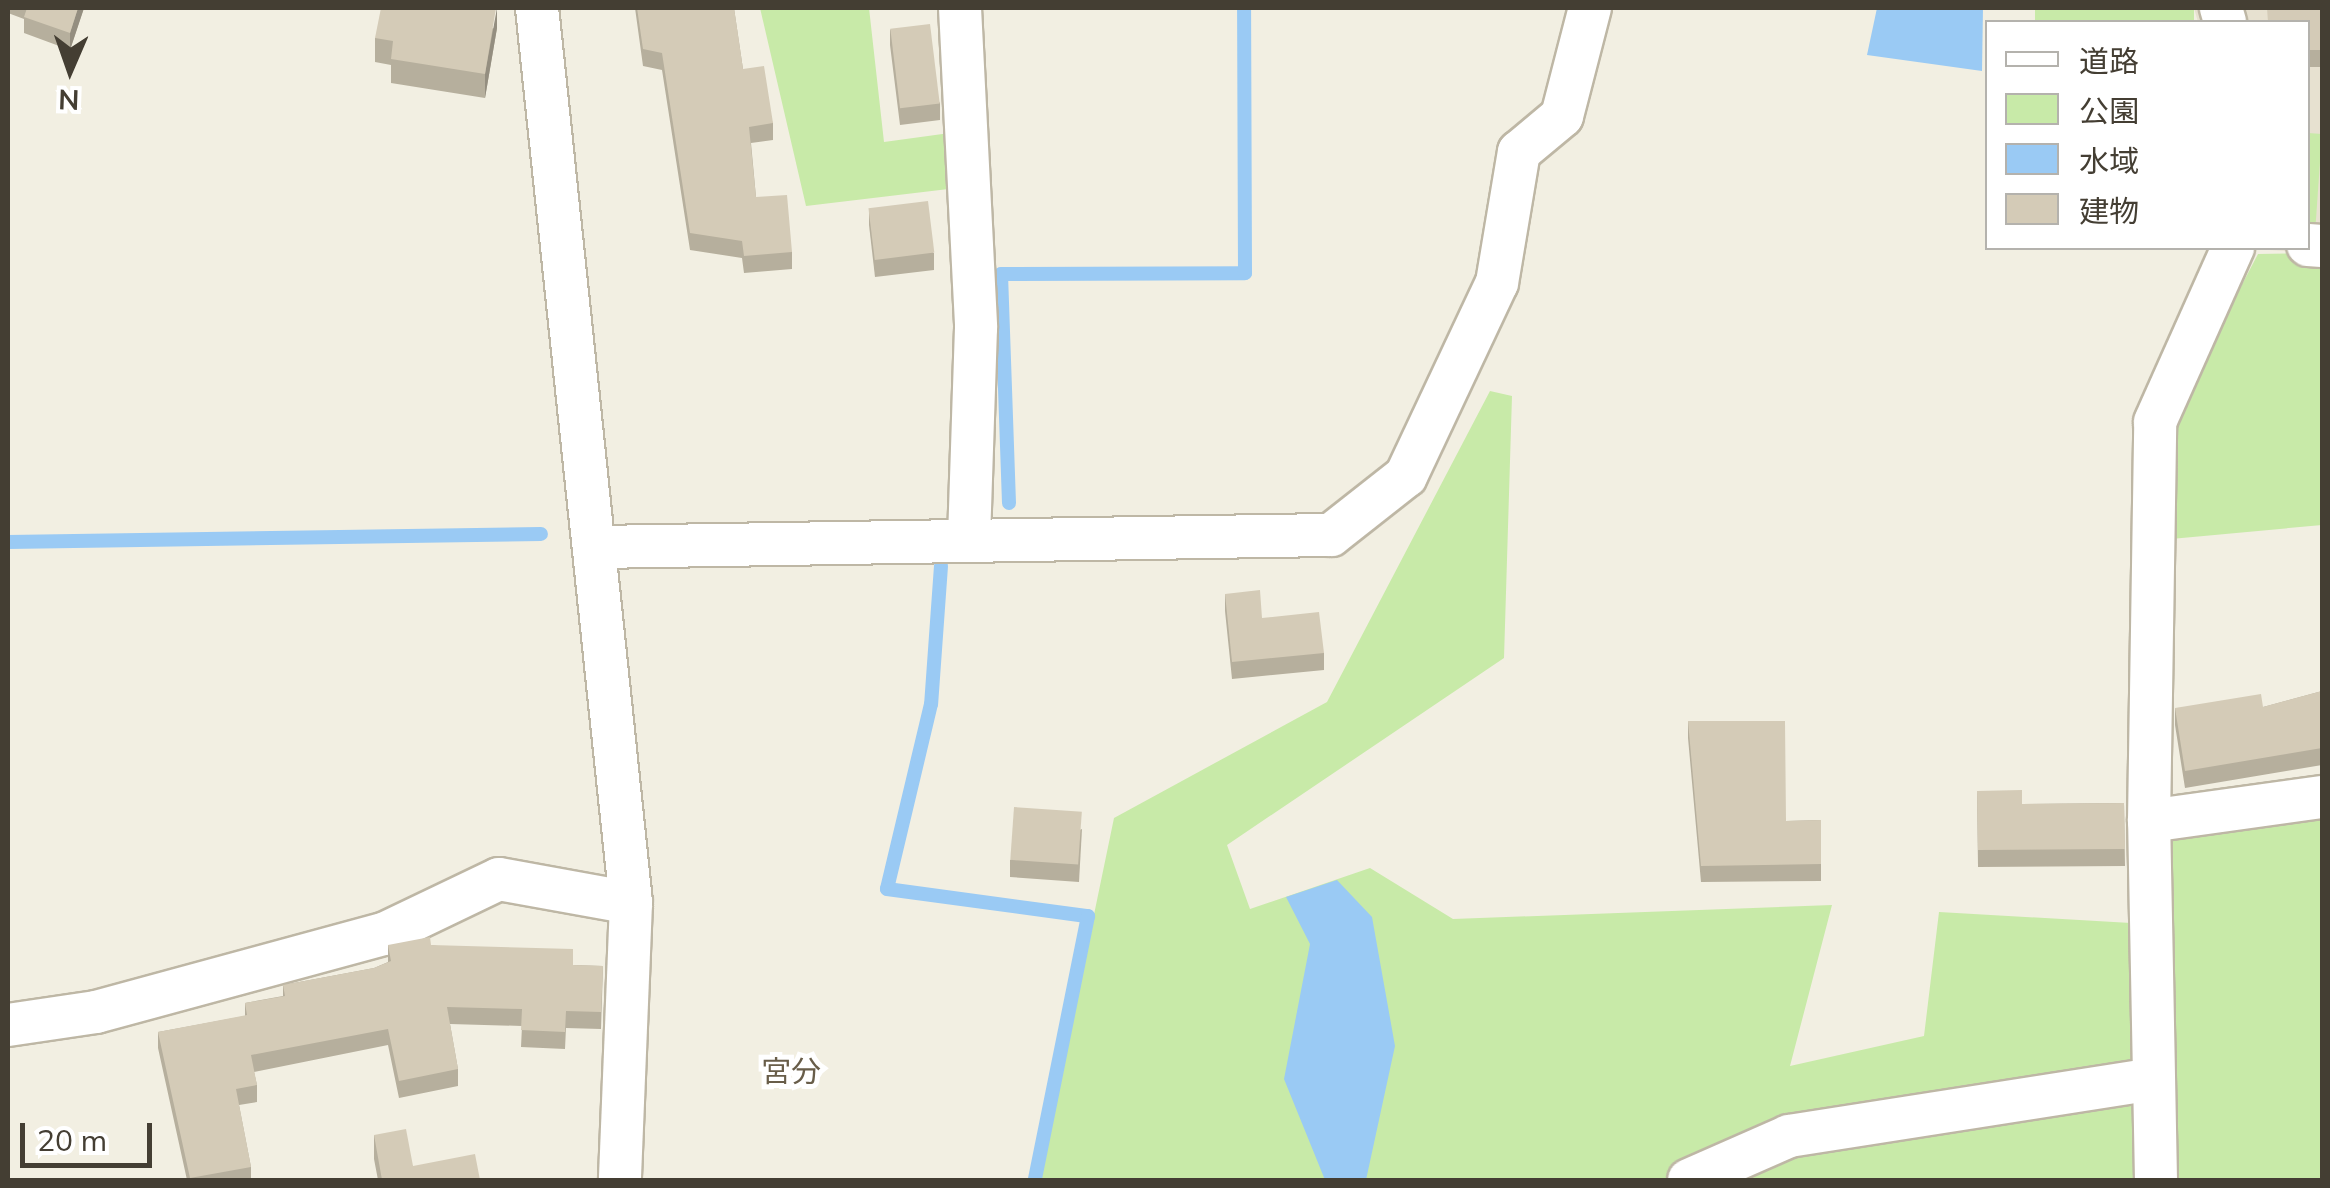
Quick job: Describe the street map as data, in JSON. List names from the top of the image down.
{
  "districts": ["宮分"],
  "legend": [
    "道路",
    "公園",
    "水域",
    "建物"
  ],
  "scale_bar": "20 m",
  "north": "bottom"
}
